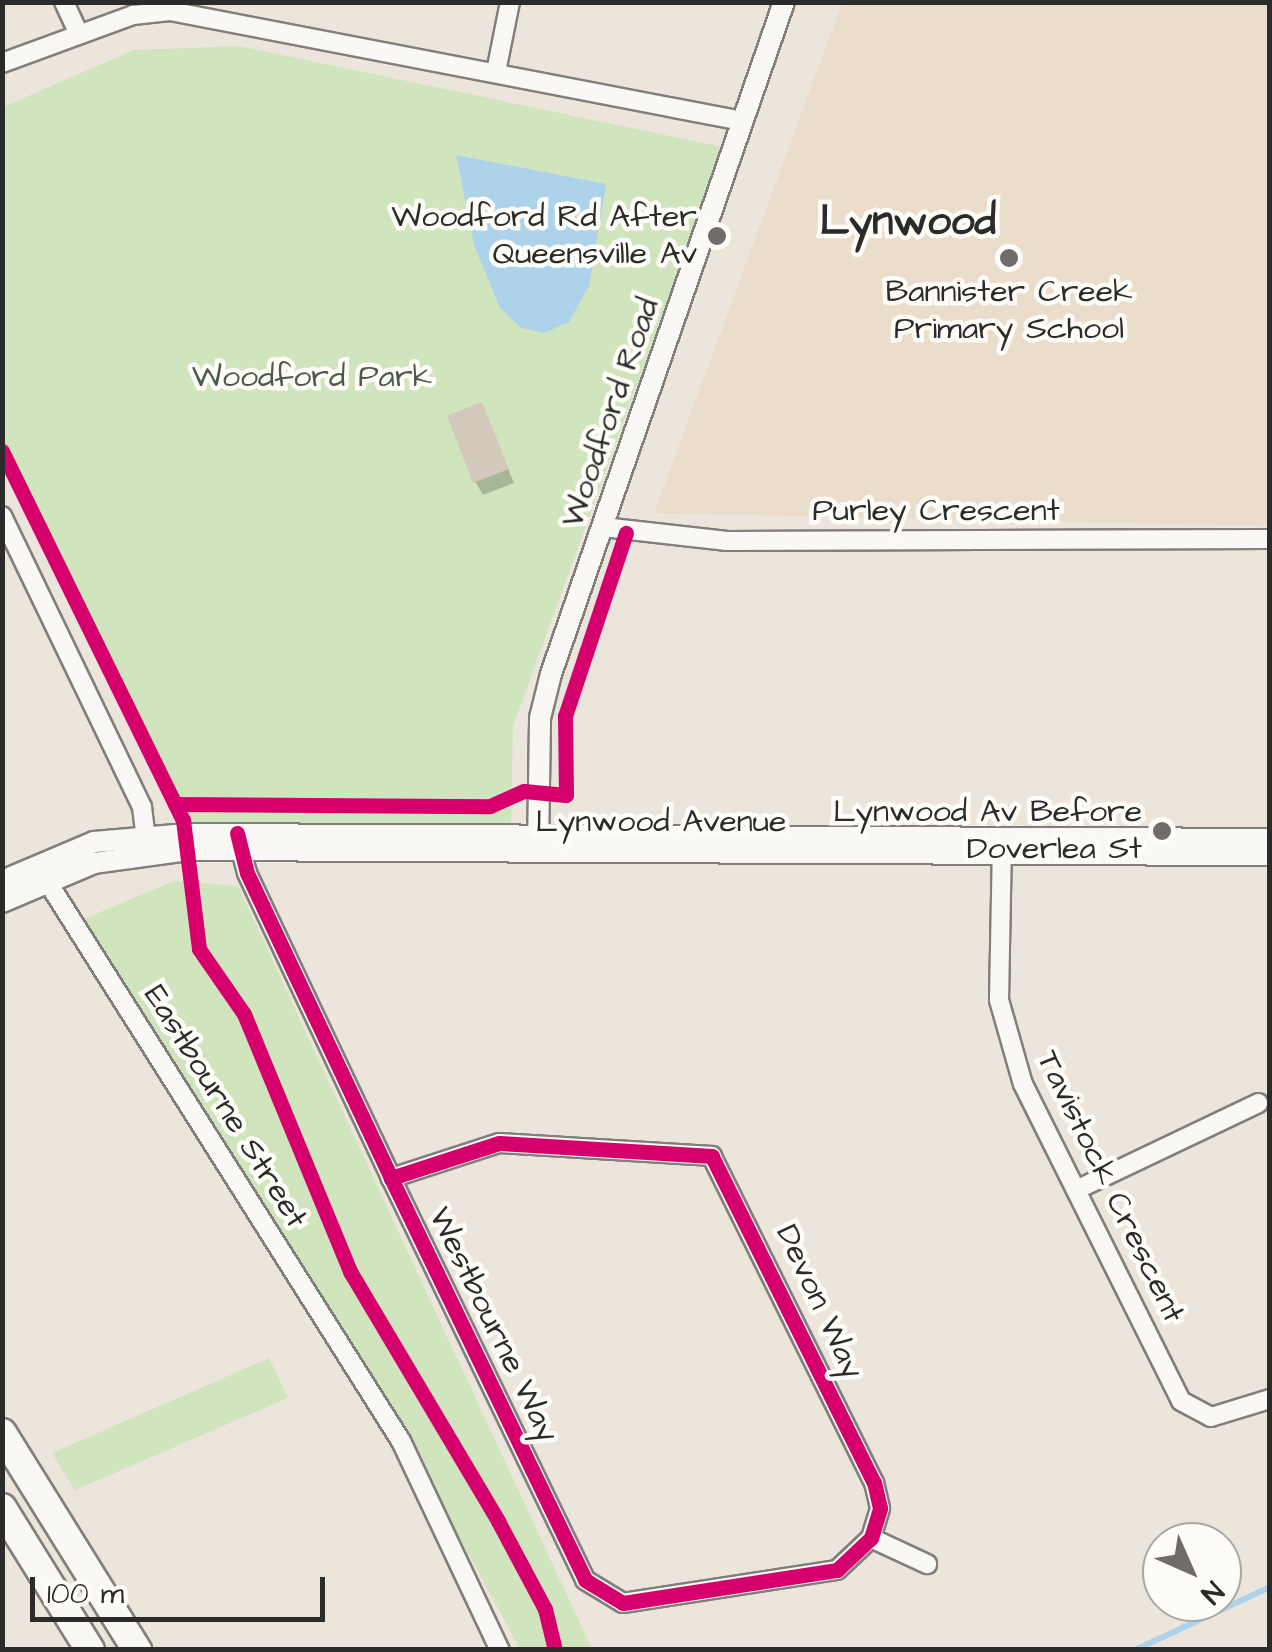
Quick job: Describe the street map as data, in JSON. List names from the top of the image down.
{
  "streets": {
    "street": [
      "Woodford Road",
      "Purley Crescent",
      "Lynwood Avenue",
      "Eastbourne Street",
      "Tavistock Crescent",
      "Devon Way",
      "Westbourne Way"
    ]
  },
  "crossings": [
    ["Woodford Road", "Purley Crescent"],
    ["Woodford Road", "Lynwood Avenue"],
    ["Lynwood Avenue", "Eastbourne Street"],
    ["Lynwood Avenue", "Tavistock Crescent"],
    ["Lynwood Avenue", "Westbourne Way"],
    ["Devon Way", "Westbourne Way"]
  ],
  "districts": ["Lynwood"],
  "parks": ["Woodford Park"],
  "places": ["Woodford Rd After Queensville Av", "Bannister Creek Primary School", "Lynwood Av Before Doverlea St"],
  "scale_bar": "100 m",
  "north": "bottom right"
}
